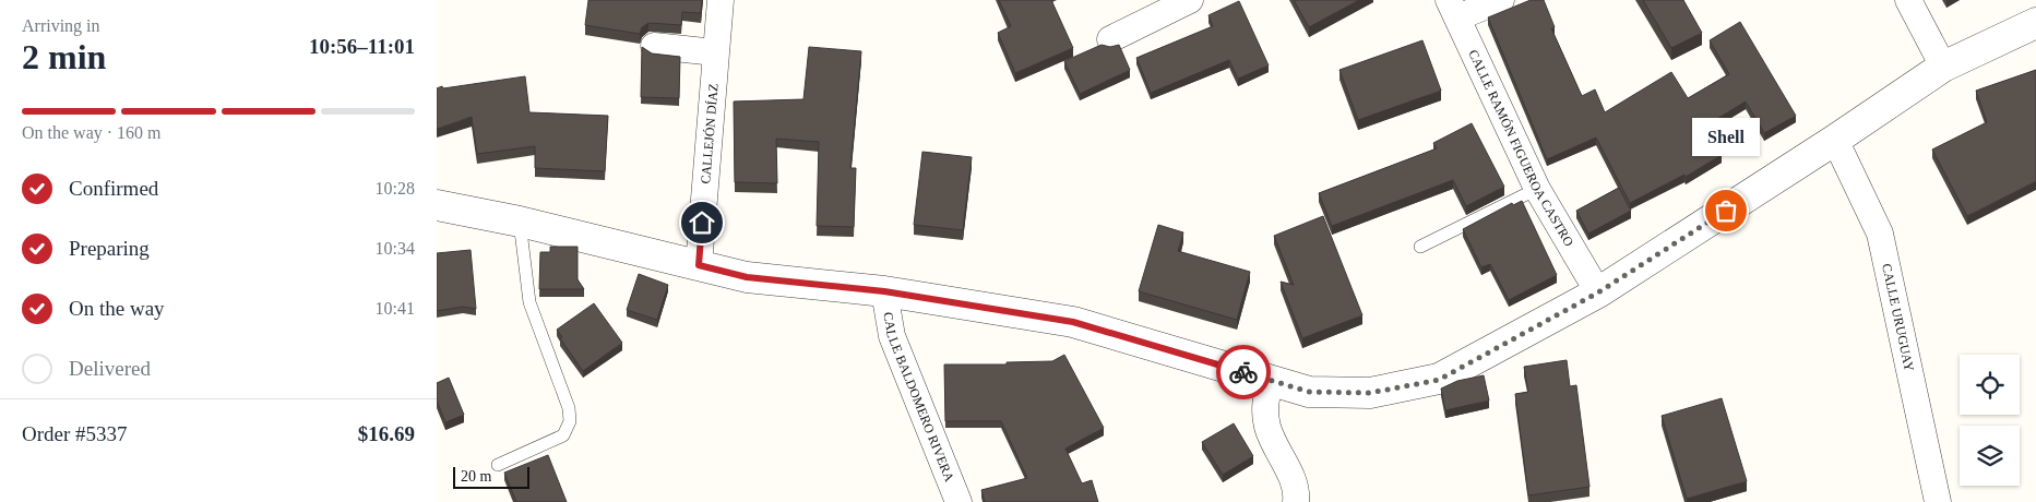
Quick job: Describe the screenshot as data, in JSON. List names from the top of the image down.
{
  "streets": {
    "street": [
      "CALLEJÓN DÍAZ",
      "CALLE RAMÓN FIGUEROA CASTRO",
      "CALLE URUGUAY",
      "CALLE BALDOMERO RIVERA"
    ]
  },
  "places": ["Shell"],
  "scale_bar": "20 m",
  "page": {
    "heading": ["2 min", "Arriving in", "10:56–11:01"],
    "panel": ["Order #5337", "$16.69"],
    "bar": "On the way · 160 m",
    "bubble": "Shell",
    "list": [
      ["Confirmed", "10:28"],
      ["Preparing", "10:34"],
      ["On the way", "10:41"],
      "Delivered"
    ],
    "scale": "20 m"
  }
}
